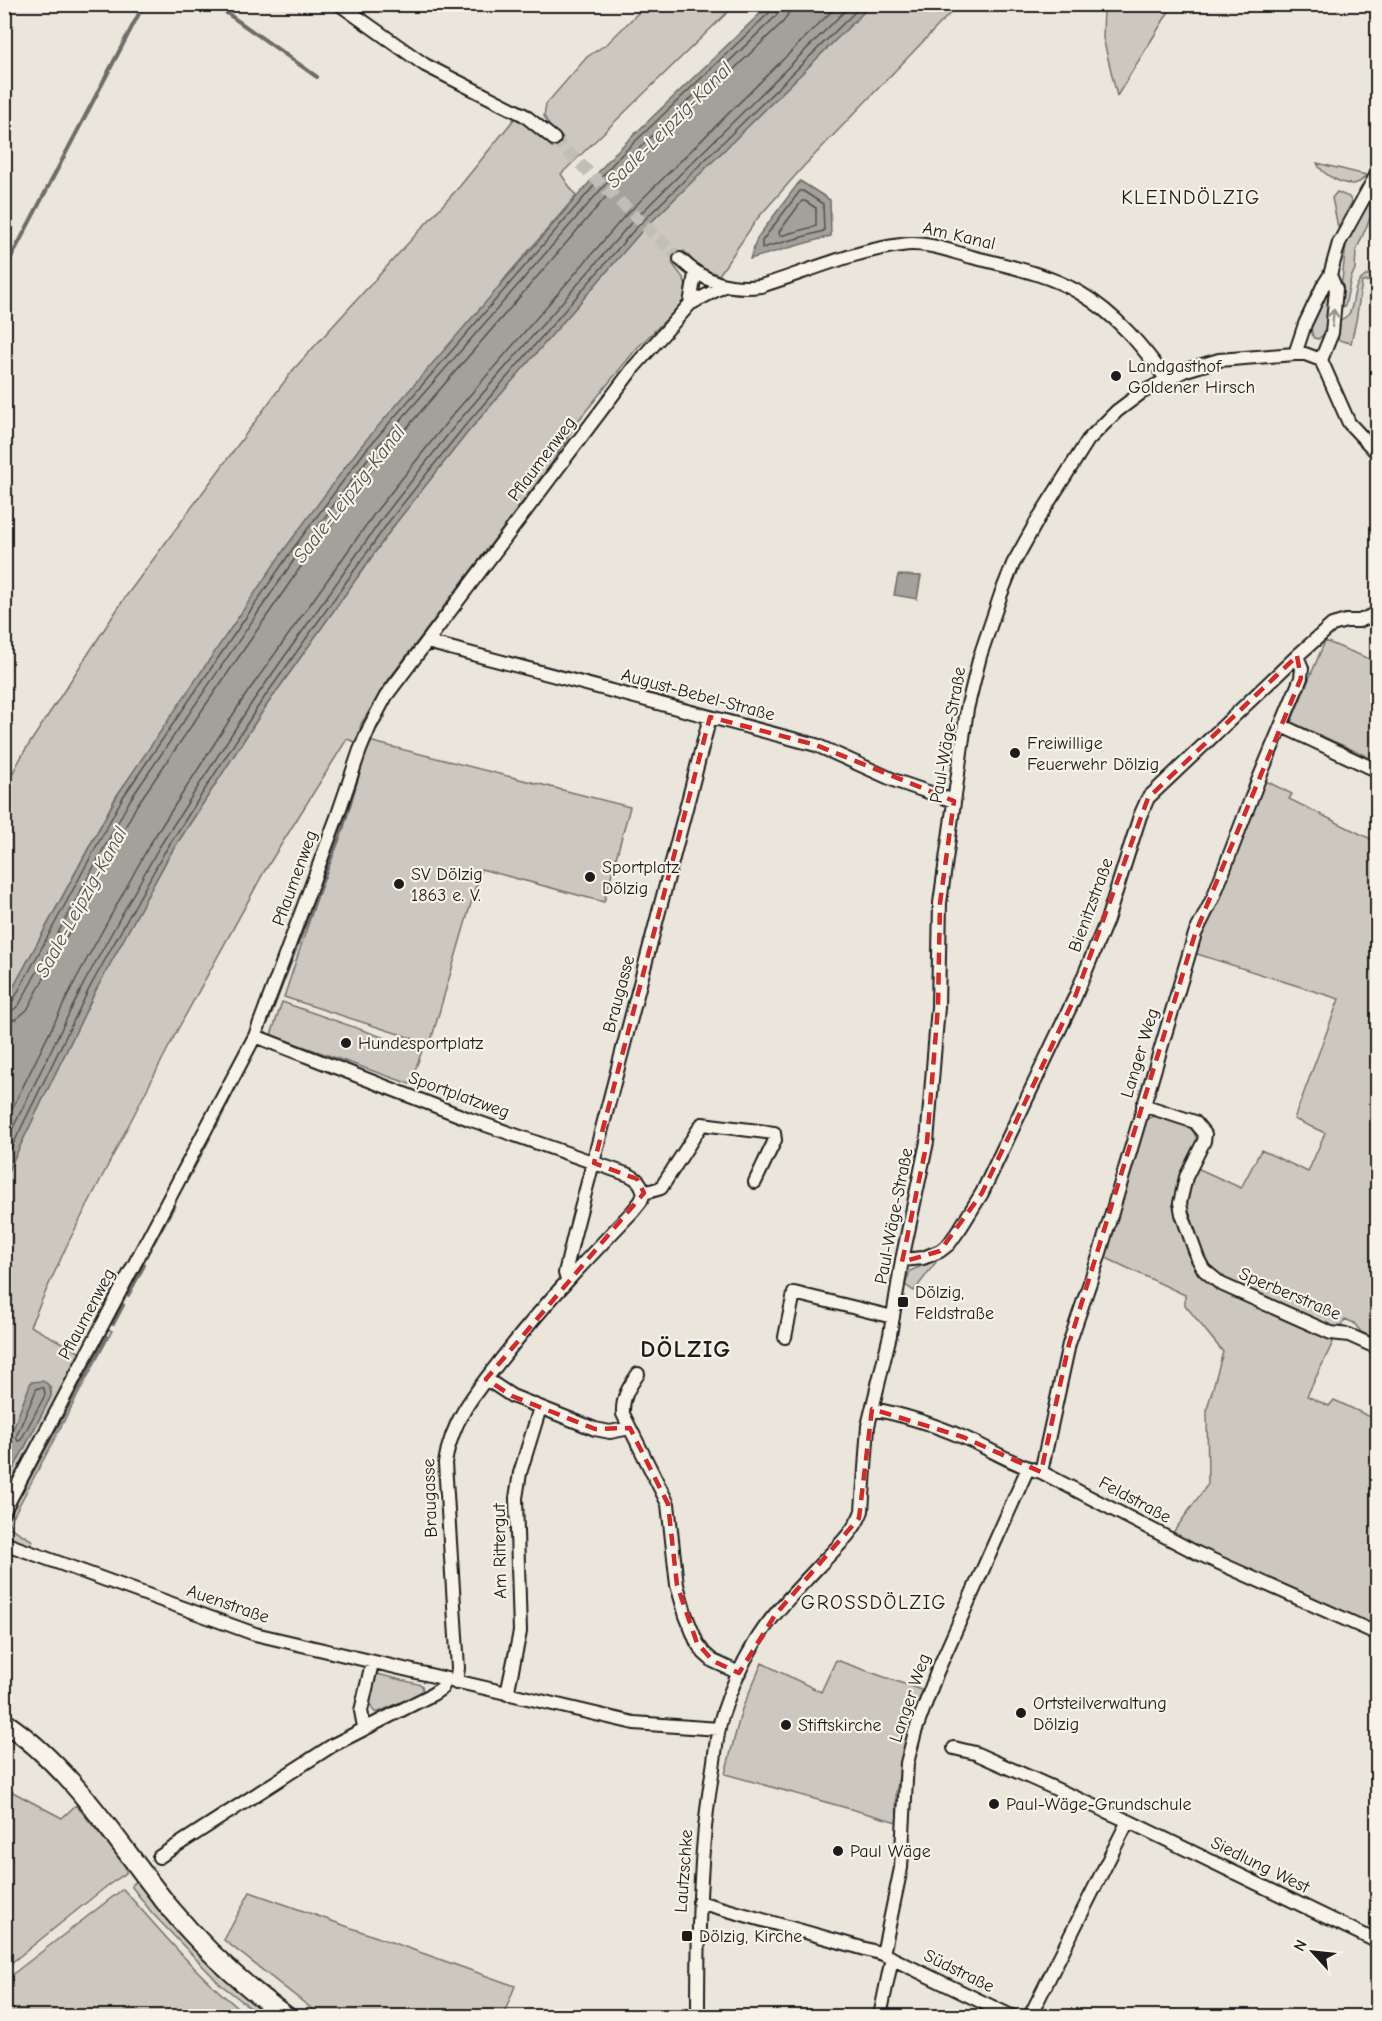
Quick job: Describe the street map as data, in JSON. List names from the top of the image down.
{
  "streets": {
    "street": [
      "Am Kanal",
      "Pflaumenweg",
      "August-Bebel-Straße",
      "Paul-Wäge-Straße",
      "Bienitzstraße",
      "Braugasse",
      "Langer Weg",
      "Sportplatzweg",
      "Sperberstraße",
      "Feldstraße",
      "Am Rittergut",
      "Auenstraße",
      "Siedlung West",
      "Lautzschke",
      "Südstraße"
    ]
  },
  "crossings": [
    ["Am Kanal", "Pflaumenweg"],
    ["Am Kanal", "Paul-Wäge-Straße"],
    ["Pflaumenweg", "August-Bebel-Straße"],
    ["Pflaumenweg", "Sportplatzweg"],
    ["August-Bebel-Straße", "Paul-Wäge-Straße"],
    ["August-Bebel-Straße", "Braugasse"],
    ["Paul-Wäge-Straße", "Bienitzstraße"],
    ["Paul-Wäge-Straße", "Feldstraße"],
    ["Paul-Wäge-Straße", "Auenstraße"],
    ["Paul-Wäge-Straße", "Lautzschke"],
    ["Bienitzstraße", "Langer Weg"],
    ["Braugasse", "Sportplatzweg"],
    ["Braugasse", "Auenstraße"],
    ["Langer Weg", "Sperberstraße"],
    ["Langer Weg", "Feldstraße"],
    ["Langer Weg", "Südstraße"],
    ["Am Rittergut", "Auenstraße"],
    ["Auenstraße", "Lautzschke"],
    ["Lautzschke", "Südstraße"]
  ],
  "districts": ["KLEINDÖLZIG", "DÖLZIG", "GROSSDÖLZIG"],
  "water": ["Saale-Leipzig-Kanal"],
  "places": {
    "other": [
      "Landgasthof Goldener Hirsch",
      "Freiwillige Feuerwehr Dölzig",
      "Sportplatz Dölzig",
      "SV Dölzig 1863 e. V.",
      "Hundesportplatz",
      "Ortsteilverwaltung Dölzig",
      "Stiftskirche",
      "Paul-Wäge-Grundschule",
      "Paul Wäge"
    ],
    "transit": ["Dölzig, Feldstraße", "Dölzig, Kirche"]
  },
  "north": "top left"
}
